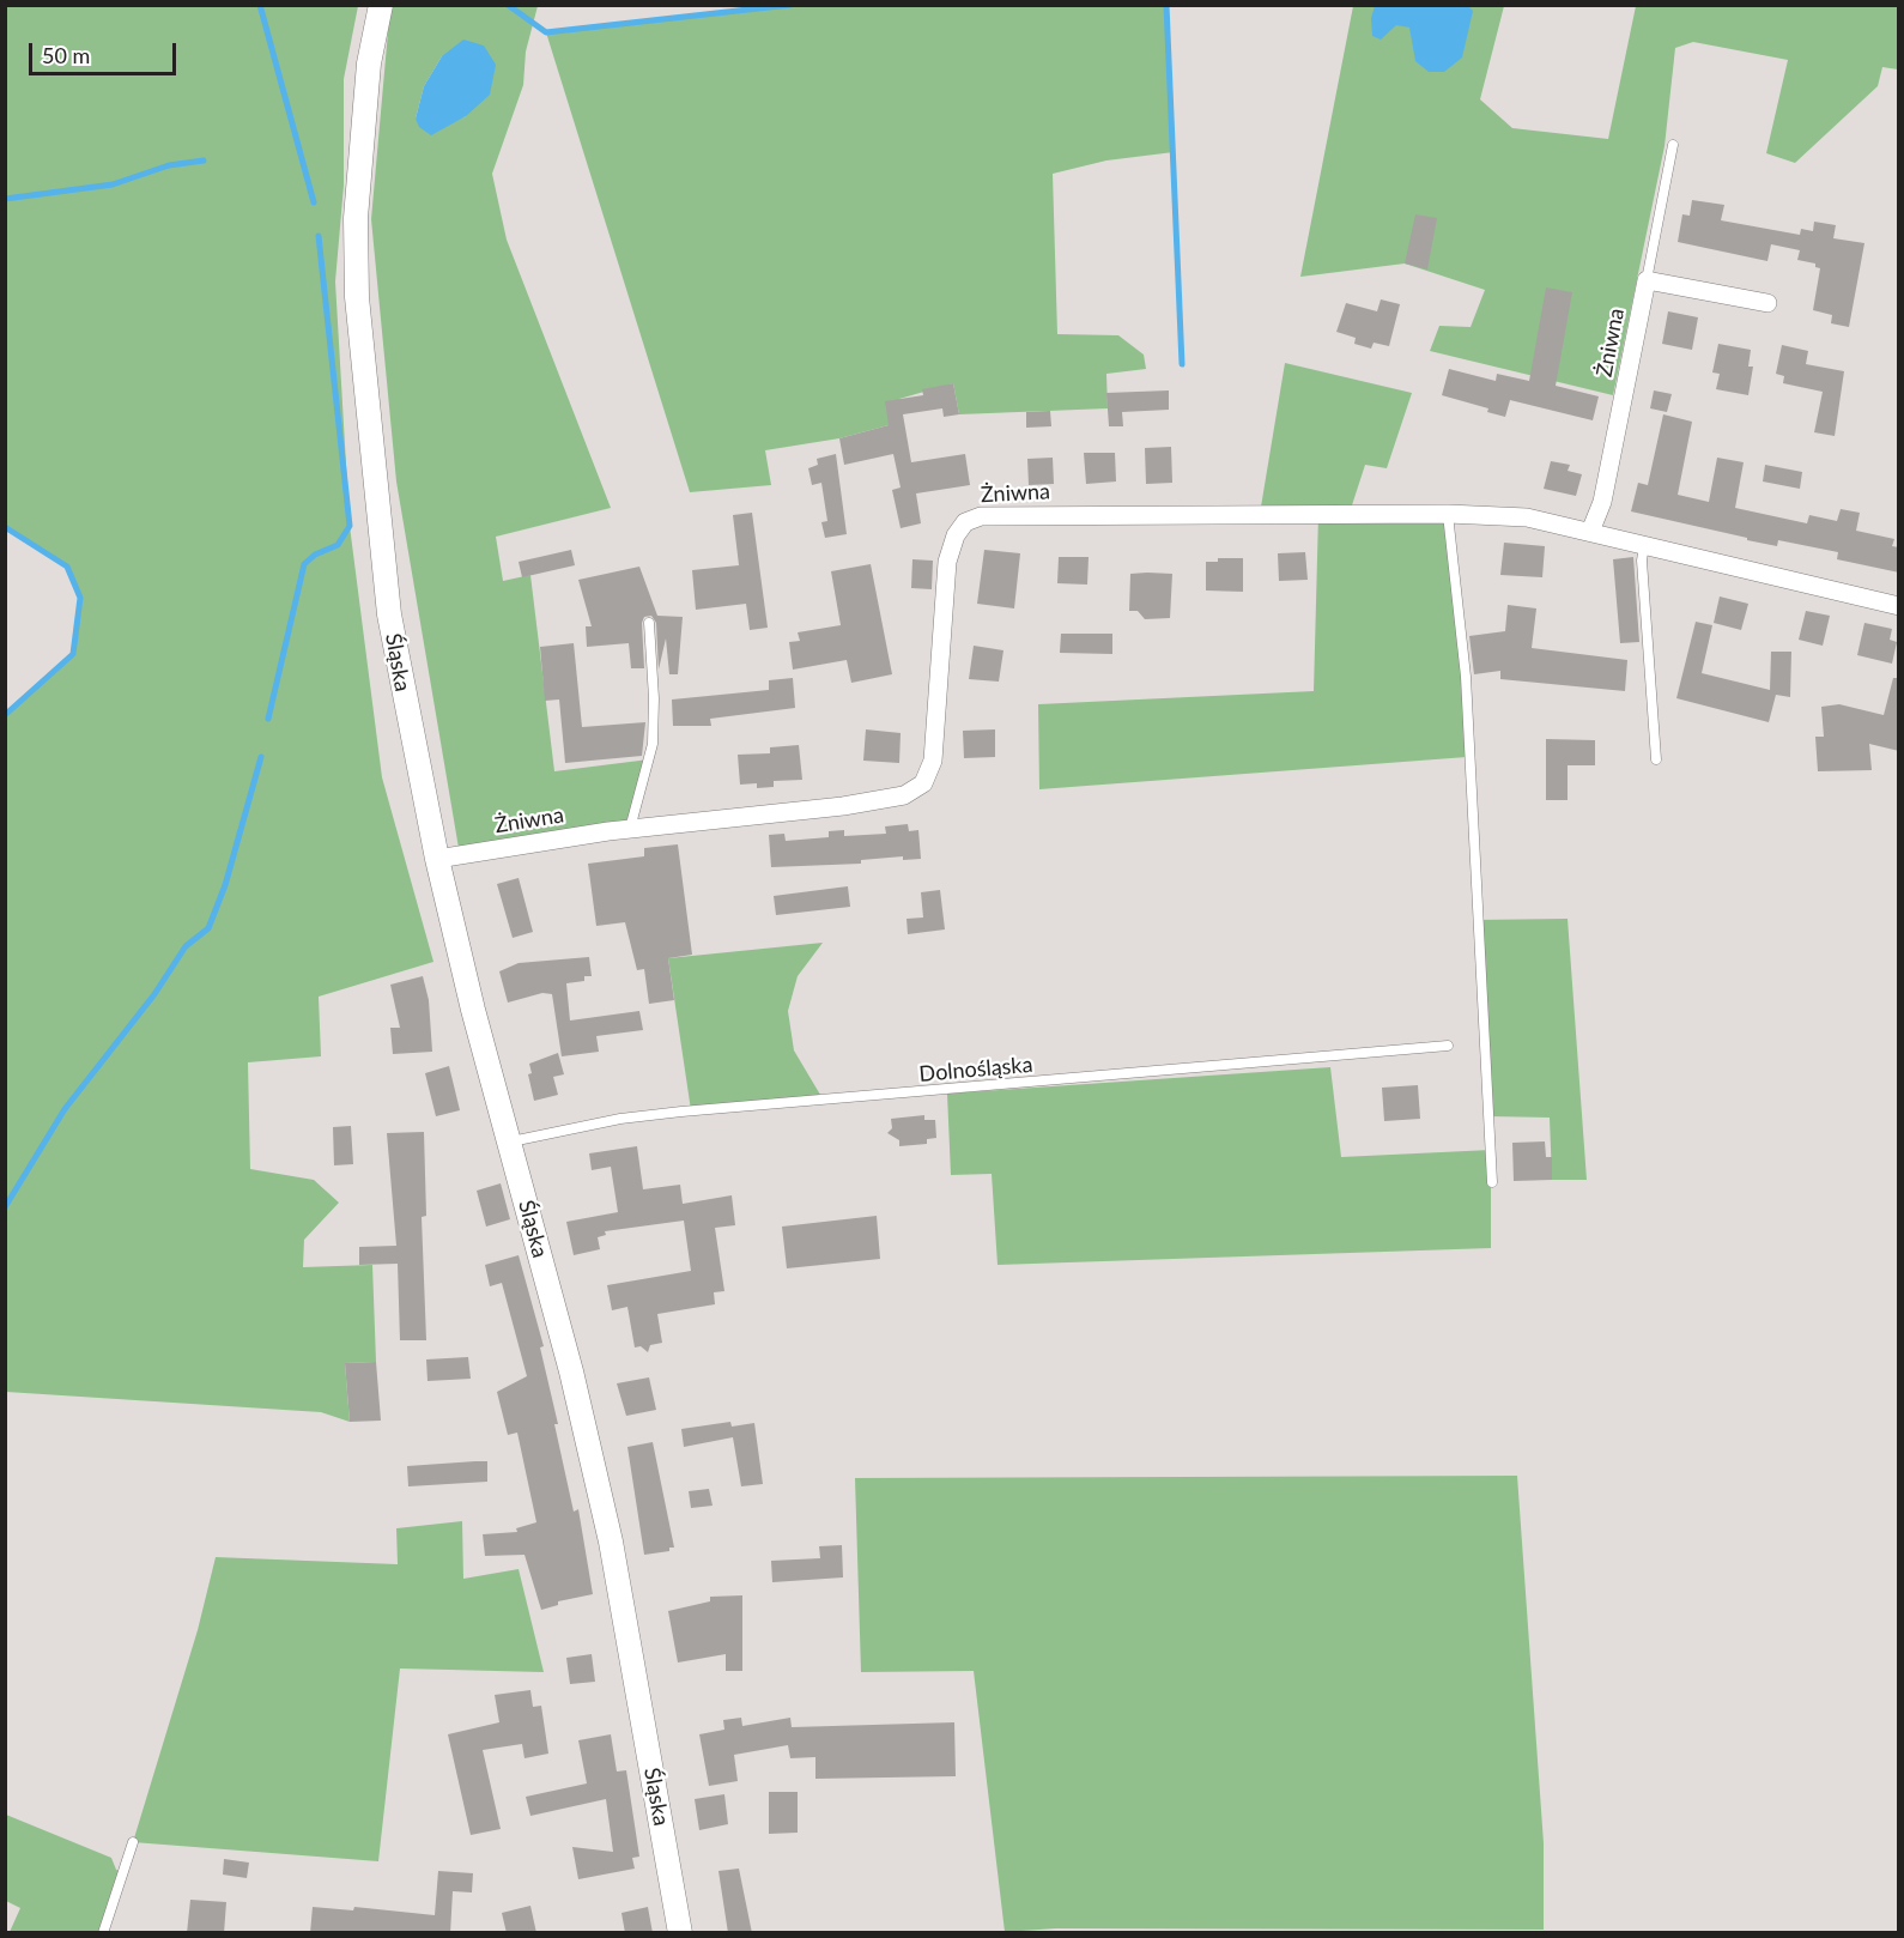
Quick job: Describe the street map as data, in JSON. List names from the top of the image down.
{
  "streets": {
    "street": ["Żniwna", "Śląska"],
    "lane": ["Dolnośląska"]
  },
  "crossings": [
    ["Żniwna", "Śląska"],
    ["Śląska", "Dolnośląska"]
  ],
  "scale_bar": "50 m"
}
